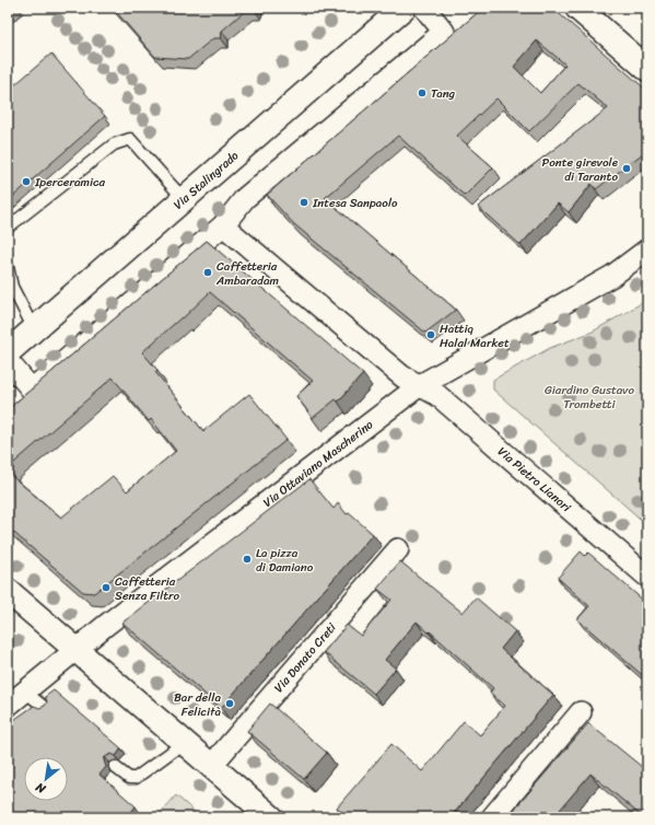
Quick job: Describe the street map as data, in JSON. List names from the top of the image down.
{
  "streets": {
    "main road": ["Via Stalingrado"],
    "street": ["Via Ottaviano Mascherino", "Via Pietro Lianori", "Via Donato Creti"]
  },
  "crossings": [
    ["Via Ottaviano Mascherino", "Via Pietro Lianori"]
  ],
  "parks": ["Giardino Gustavo Trombetti"],
  "places": [
    "Tang",
    "Ponte girevole di Taranto",
    "Iperceramica",
    "Intesa Sanpaolo",
    "Caffetteria Ambaradam",
    "Hattiq Halal Market",
    "La pizza di Damiano",
    "Caffetteria Senza Filtro",
    "Bar della Felicità"
  ],
  "north": "bottom left"
}
